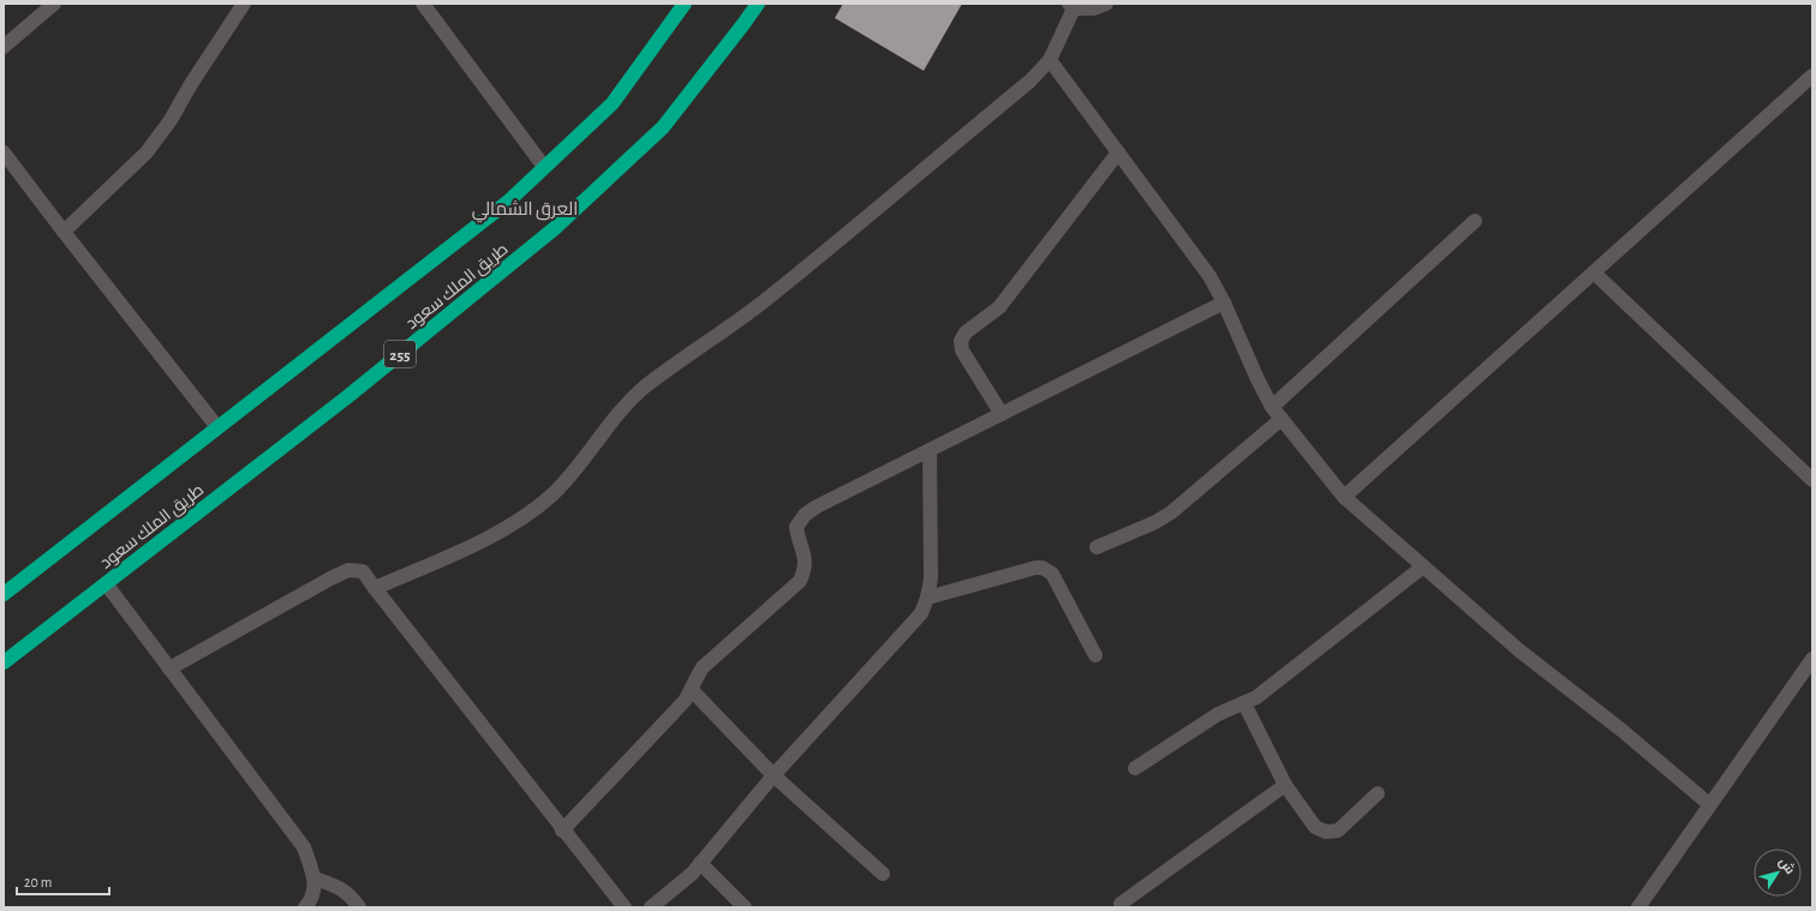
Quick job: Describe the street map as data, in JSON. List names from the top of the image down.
{
  "streets": {
    "highway": ["طريق الملك سعود", "255"]
  },
  "districts": ["العرق الشمالي"],
  "scale_bar": "20 m",
  "north": "top right"
}
